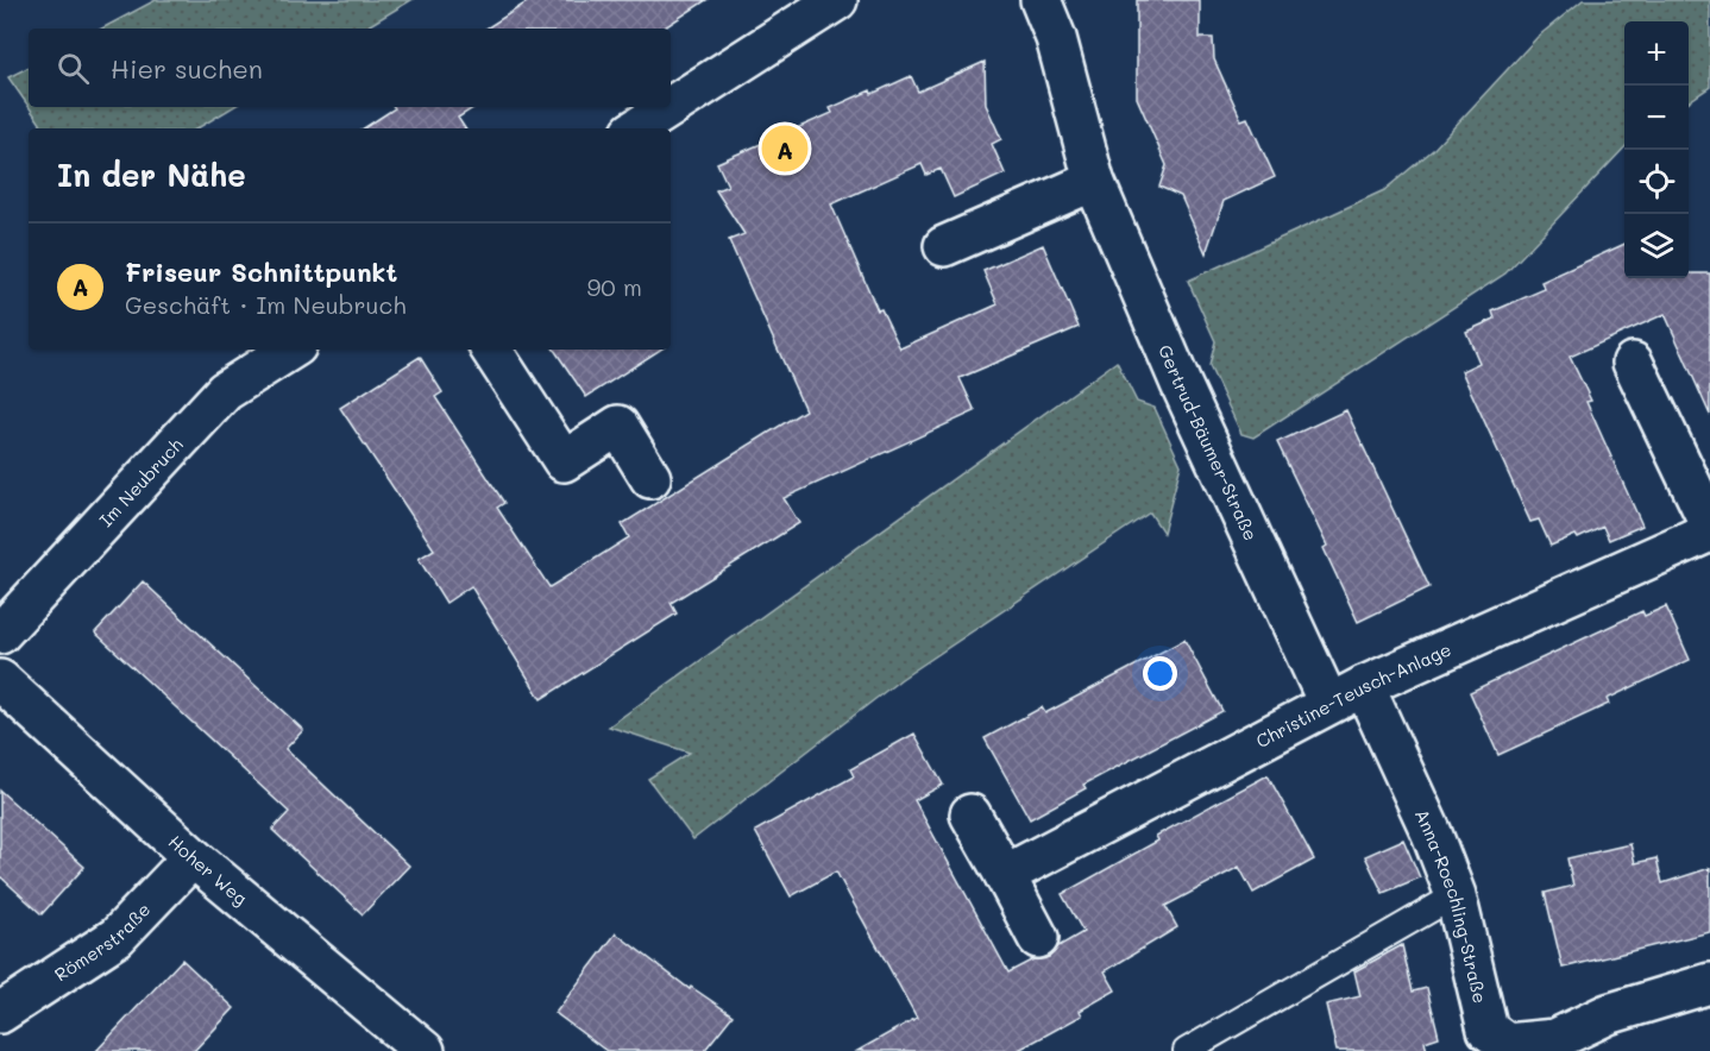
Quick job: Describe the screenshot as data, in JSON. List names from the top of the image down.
{
  "streets": {
    "street": [
      "Gertrud-Bäumer-Straße",
      "Im Neubruch",
      "Christine-Teusch-Anlage",
      "Hoher Weg",
      "Anna-Roechling-Straße",
      "Römerstraße"
    ]
  },
  "crossings": [
    ["Gertrud-Bäumer-Straße", "Christine-Teusch-Anlage"],
    ["Christine-Teusch-Anlage", "Anna-Roechling-Straße"],
    ["Hoher Weg", "Römerstraße"]
  ],
  "page": {
    "map_buttons": ["+", "−"],
    "search": "Hier suchen",
    "pins": "A",
    "heading": "In der Nähe",
    "list": [
      {
        "mark": "A",
        "name": "Friseur Schnittpunkt",
        "note": "Geschäft · Im Neubruch",
        "value": "90 m"
      }
    ]
  }
}
